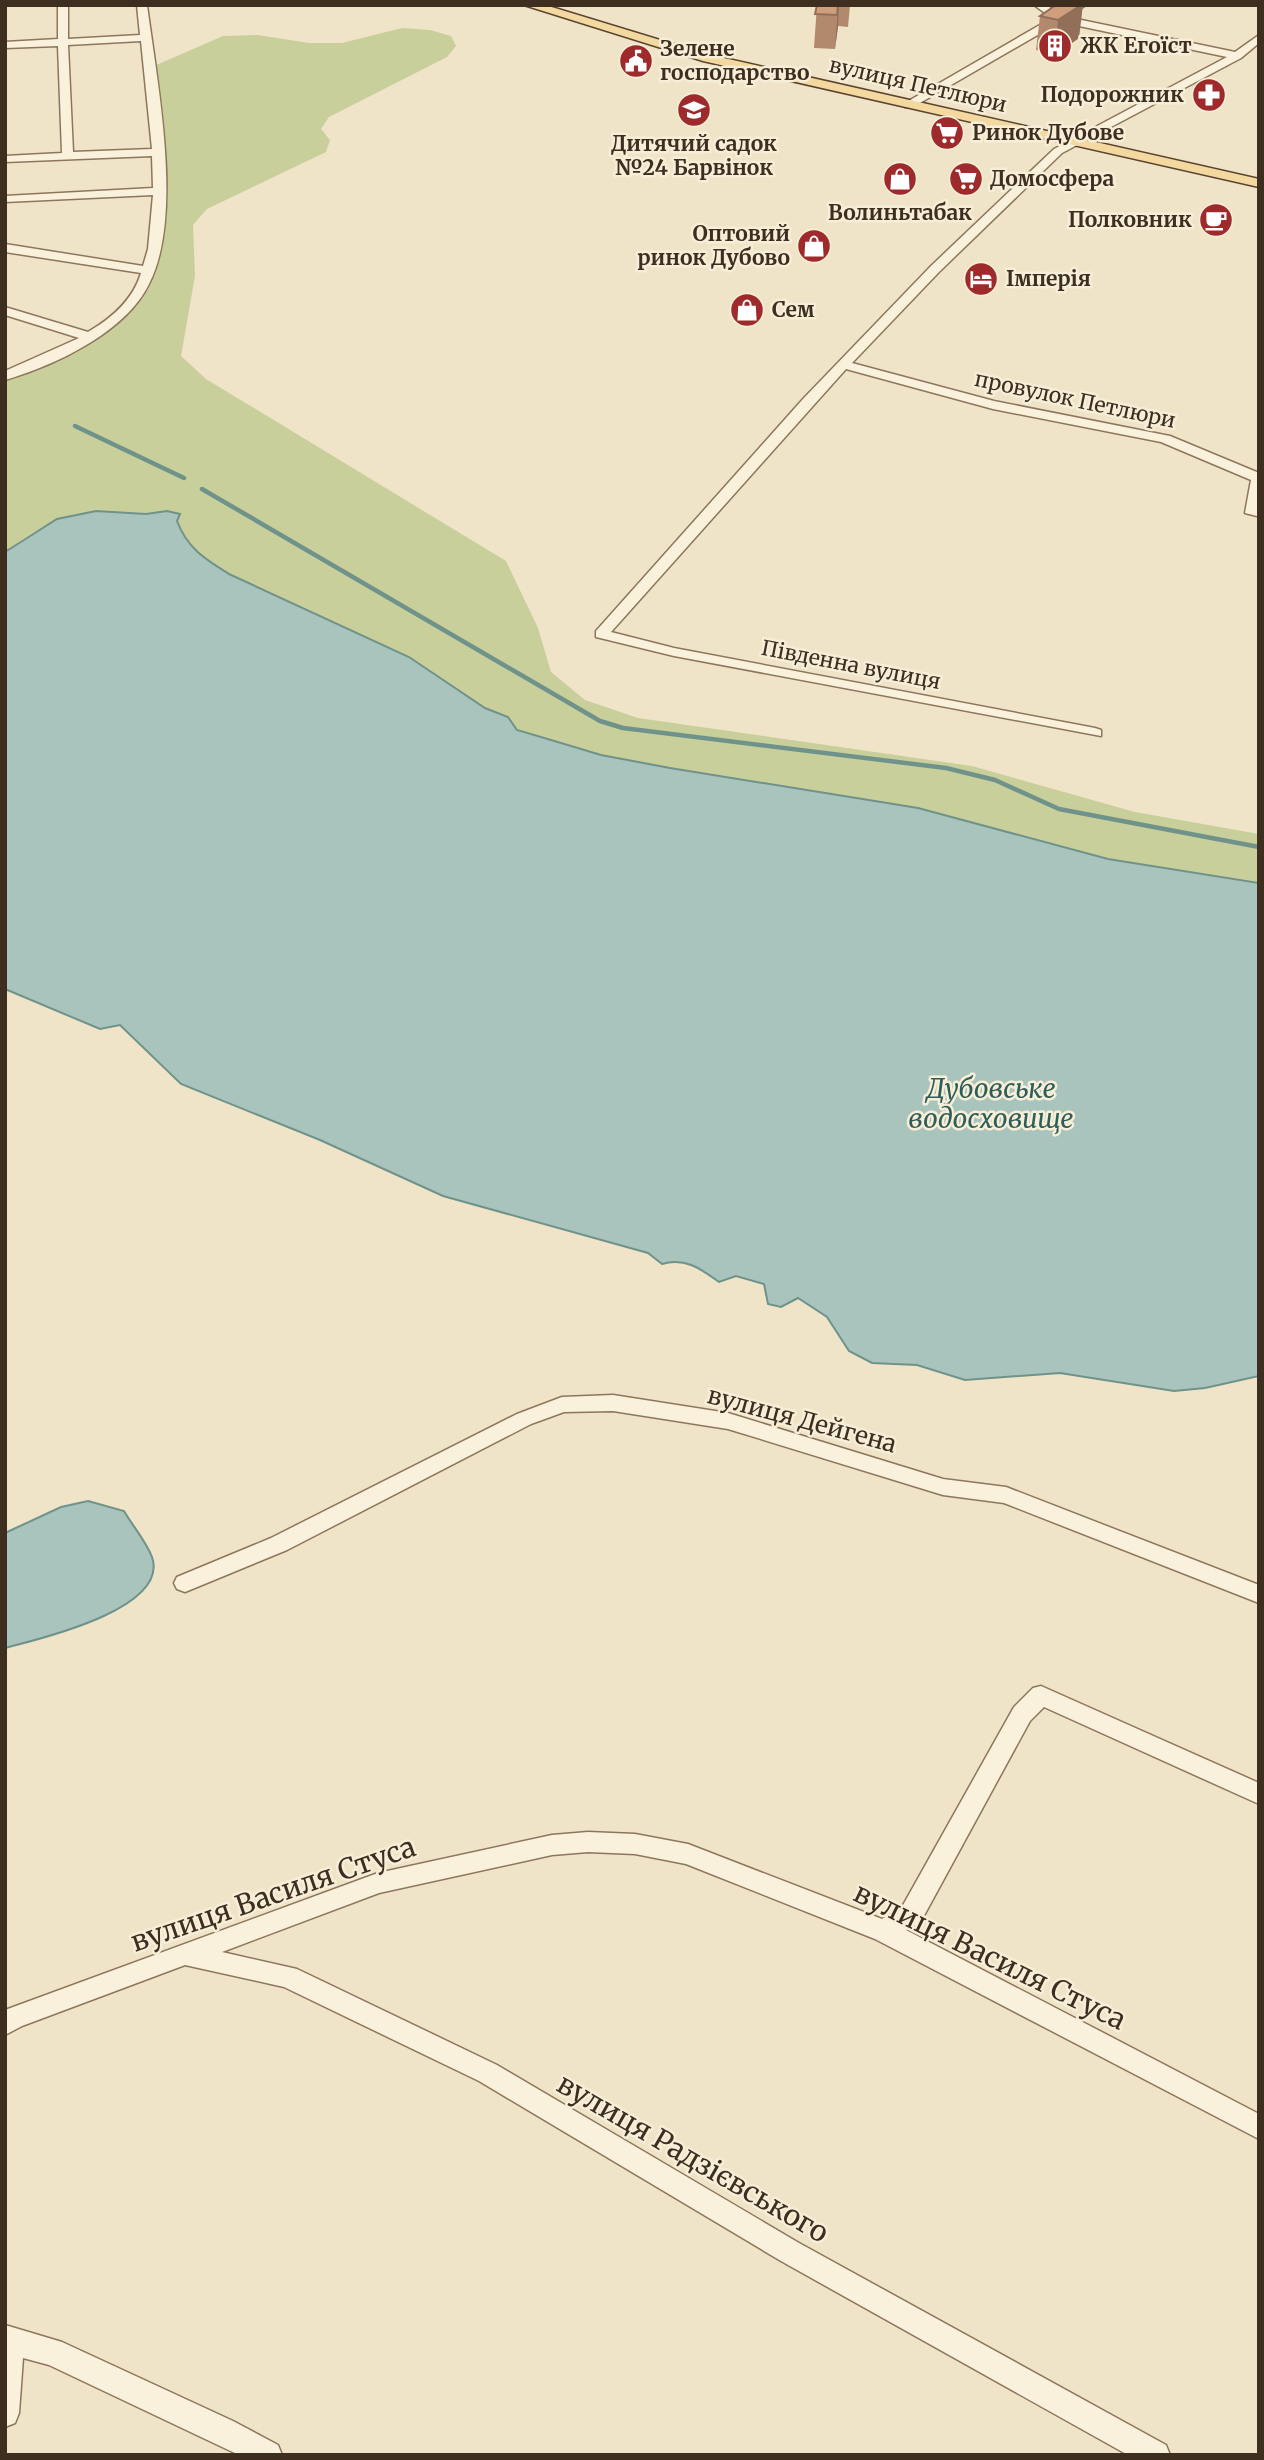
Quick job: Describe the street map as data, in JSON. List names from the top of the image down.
{
  "streets": {
    "main road": ["вулиця Петлюри"],
    "street": [
      "провулок Петлюри",
      "Південна вулиця",
      "вулиця Дейгена",
      "вулиця Василя Стуса",
      "вулиця Радзієвського"
    ]
  },
  "crossings": [
    ["провулок Петлюри", "Південна вулиця"],
    ["вулиця Василя Стуса", "вулиця Радзієвського"]
  ],
  "water": ["Дубовське водосховище"],
  "places": {
    "building": ["ЖК Егоїст"],
    "public building": ["Зелене господарство"],
    "pharmacy": ["Подорожник"],
    "school or university": ["Дитячий садок №24 Барвінок"],
    "supermarket": ["Ринок Дубове", "Домосфера"],
    "shop": ["Волиньтабак", "Оптовий ринок Дубово", "Сем"],
    "cafe": ["Полковник"],
    "hotel": ["Імперія"]
  }
}
